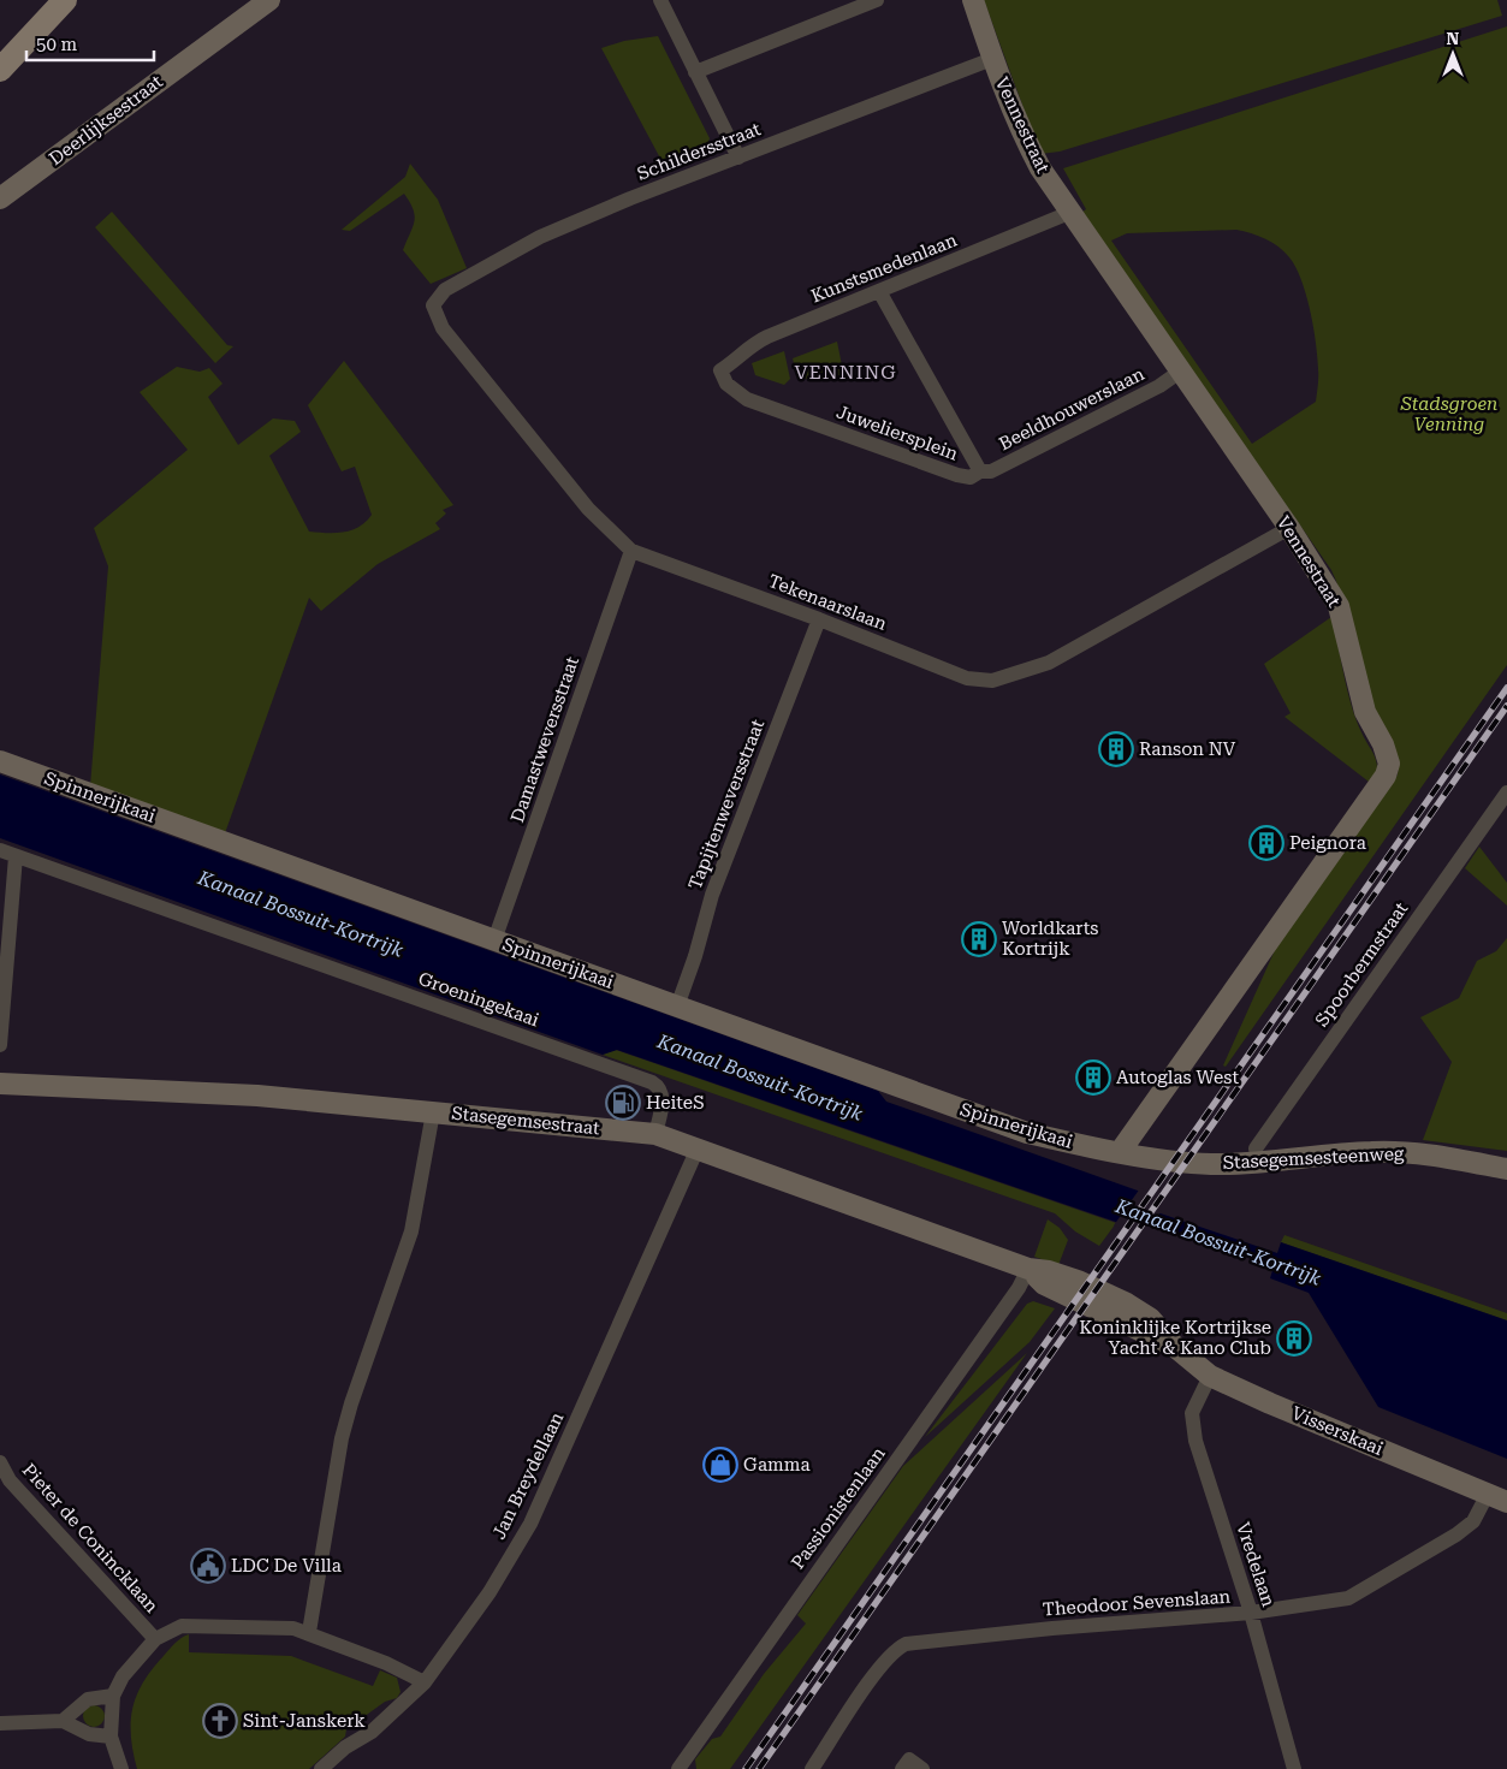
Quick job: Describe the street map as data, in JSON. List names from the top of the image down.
{
  "streets": {
    "street": [
      "Deerlijksestraat",
      "Vennestraat",
      "Schildersstraat",
      "Kunstsmedenlaan",
      "Beeldhouwerslaan",
      "Juweliersplein",
      "Tekenaarslaan",
      "Damastweversstraat",
      "Spinnerijkaai",
      "Tapijtenweversstraat",
      "Spoorbermstraat",
      "Groeningekaai",
      "Stasegemsestraat",
      "Stasegemsesteenweg",
      "Visserskaai",
      "Jan Breydellaan",
      "Passionistenlaan",
      "Pieter de Conincklaan",
      "Vredelaan",
      "Theodoor Sevenslaan"
    ]
  },
  "crossings": [
    ["Vennestraat", "Schildersstraat"],
    ["Vennestraat", "Kunstsmedenlaan"],
    ["Vennestraat", "Beeldhouwerslaan"],
    ["Vennestraat", "Tekenaarslaan"],
    ["Vennestraat", "Spinnerijkaai"],
    ["Vennestraat", "Stasegemsesteenweg"],
    ["Schildersstraat", "Tekenaarslaan"],
    ["Kunstsmedenlaan", "Juweliersplein"],
    ["Beeldhouwerslaan", "Juweliersplein"],
    ["Tekenaarslaan", "Damastweversstraat"],
    ["Tekenaarslaan", "Tapijtenweversstraat"],
    ["Damastweversstraat", "Spinnerijkaai"],
    ["Spinnerijkaai", "Tapijtenweversstraat"],
    ["Spinnerijkaai", "Stasegemsesteenweg"],
    ["Spoorbermstraat", "Stasegemsesteenweg"],
    ["Groeningekaai", "Stasegemsestraat"],
    ["Stasegemsestraat", "Visserskaai"],
    ["Stasegemsestraat", "Jan Breydellaan"],
    ["Stasegemsestraat", "Passionistenlaan"],
    ["Visserskaai", "Passionistenlaan"],
    ["Visserskaai", "Vredelaan"],
    ["Visserskaai", "Theodoor Sevenslaan"],
    ["Vredelaan", "Theodoor Sevenslaan"]
  ],
  "districts": ["VENNING"],
  "water": ["Kanaal Bossuit-Kortrijk"],
  "parks": ["Stadsgroen Venning"],
  "places": {
    "building": [
      "Ranson NV",
      "Peignora",
      "Worldkarts Kortrijk",
      "Autoglas West",
      "Koninklijke Kortrijkse Yacht & Kano Club"
    ],
    "fuel station": ["HeiteS"],
    "shop": ["Gamma"],
    "public building": ["LDC De Villa"],
    "church": ["Sint-Janskerk"]
  },
  "scale_bar": "50 m",
  "north": "top"
}
